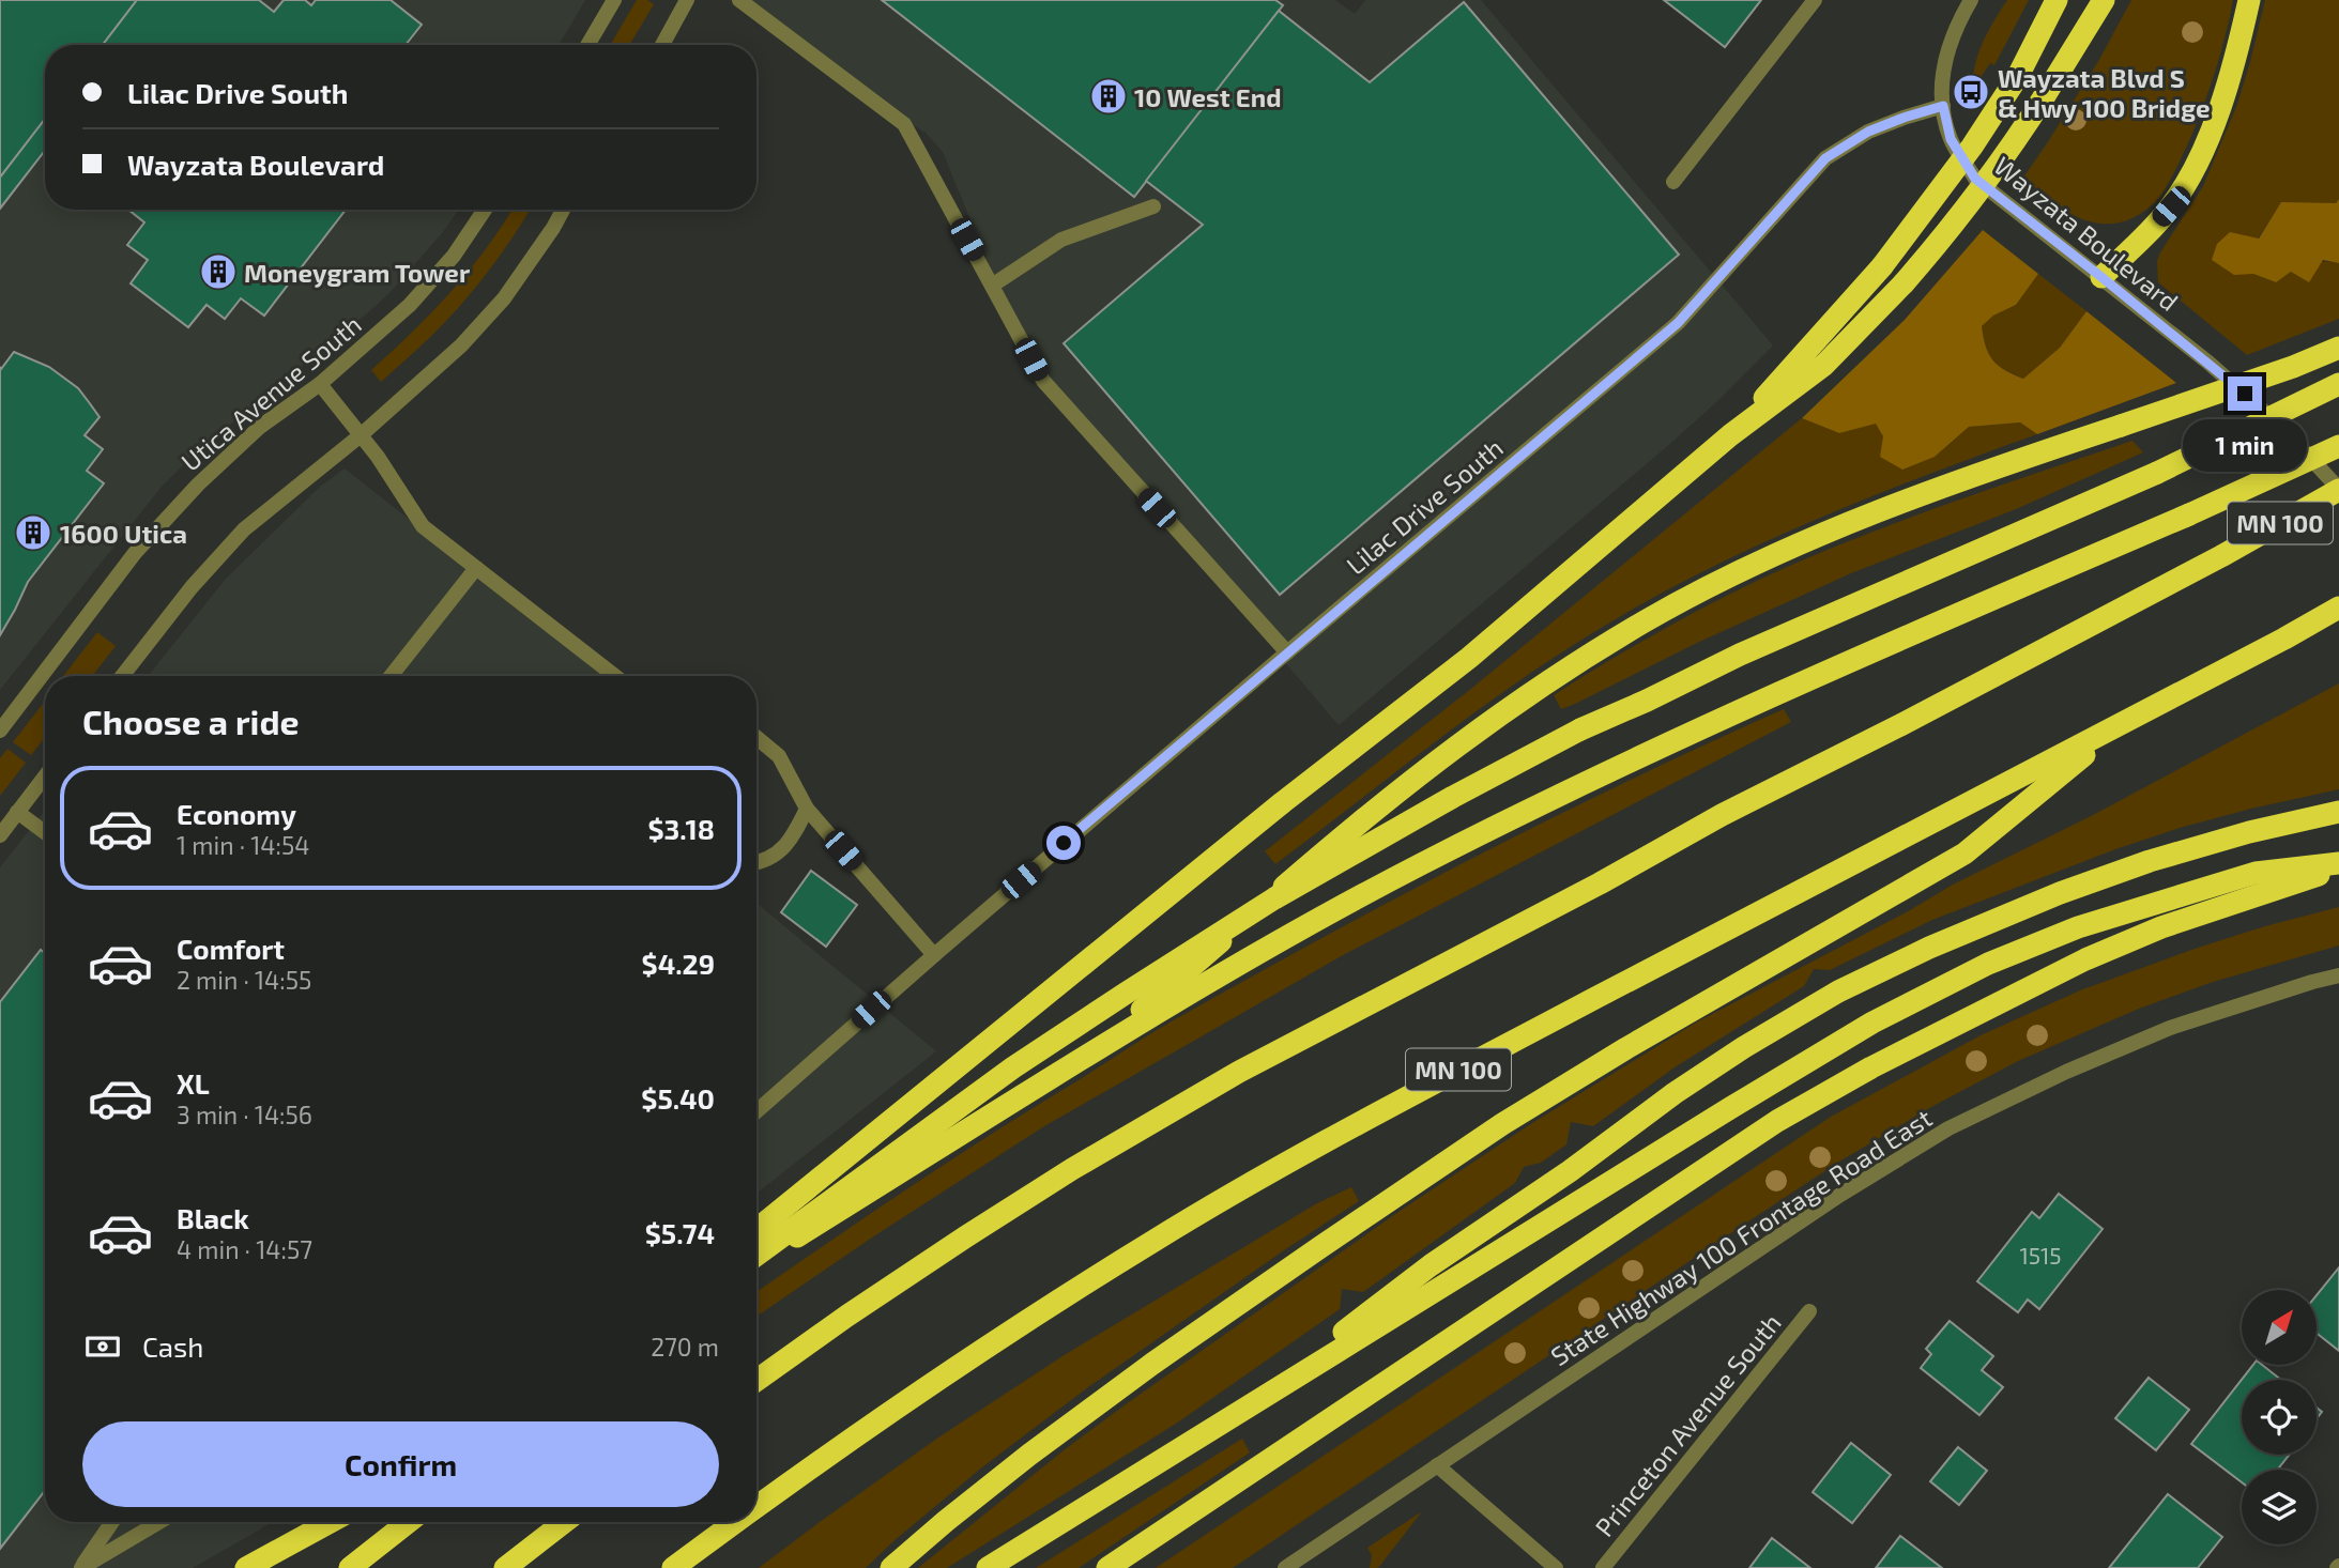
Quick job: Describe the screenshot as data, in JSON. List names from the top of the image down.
{
  "streets": {
    "highway": ["MN 100"],
    "street": [
      "Wayzata Boulevard",
      "Utica Avenue South",
      "Lilac Drive South",
      "State Highway 100 Frontage Road East",
      "Princeton Avenue South"
    ]
  },
  "crossings": [
    ["Wayzata Boulevard", "Lilac Drive South"],
    ["Wayzata Boulevard", "MN 100"]
  ],
  "places": {
    "bus stop": ["Wayzata Blvd S & Hwy 100 Bridge"],
    "building": ["10 West End", "Moneygram Tower", "1600 Utica"]
  },
  "house_numbers": ["1515"],
  "north": "top right",
  "page": {
    "banner": ["Lilac Drive South", "Wayzata Boulevard"],
    "bubble": "1 min",
    "heading": "Choose a ride",
    "list": [
      {
        "name": "Economy",
        "note": "1 min · 14:54",
        "value": "$3.18"
      },
      {
        "name": "Comfort",
        "note": "2 min · 14:55",
        "value": "$4.29"
      },
      {
        "name": "XL",
        "note": "3 min · 14:56",
        "value": "$5.40"
      },
      {
        "name": "Black",
        "note": "4 min · 14:57",
        "value": "$5.74"
      }
    ],
    "pay": ["Cash", "270 m"],
    "buttons": "Confirm"
  }
}
